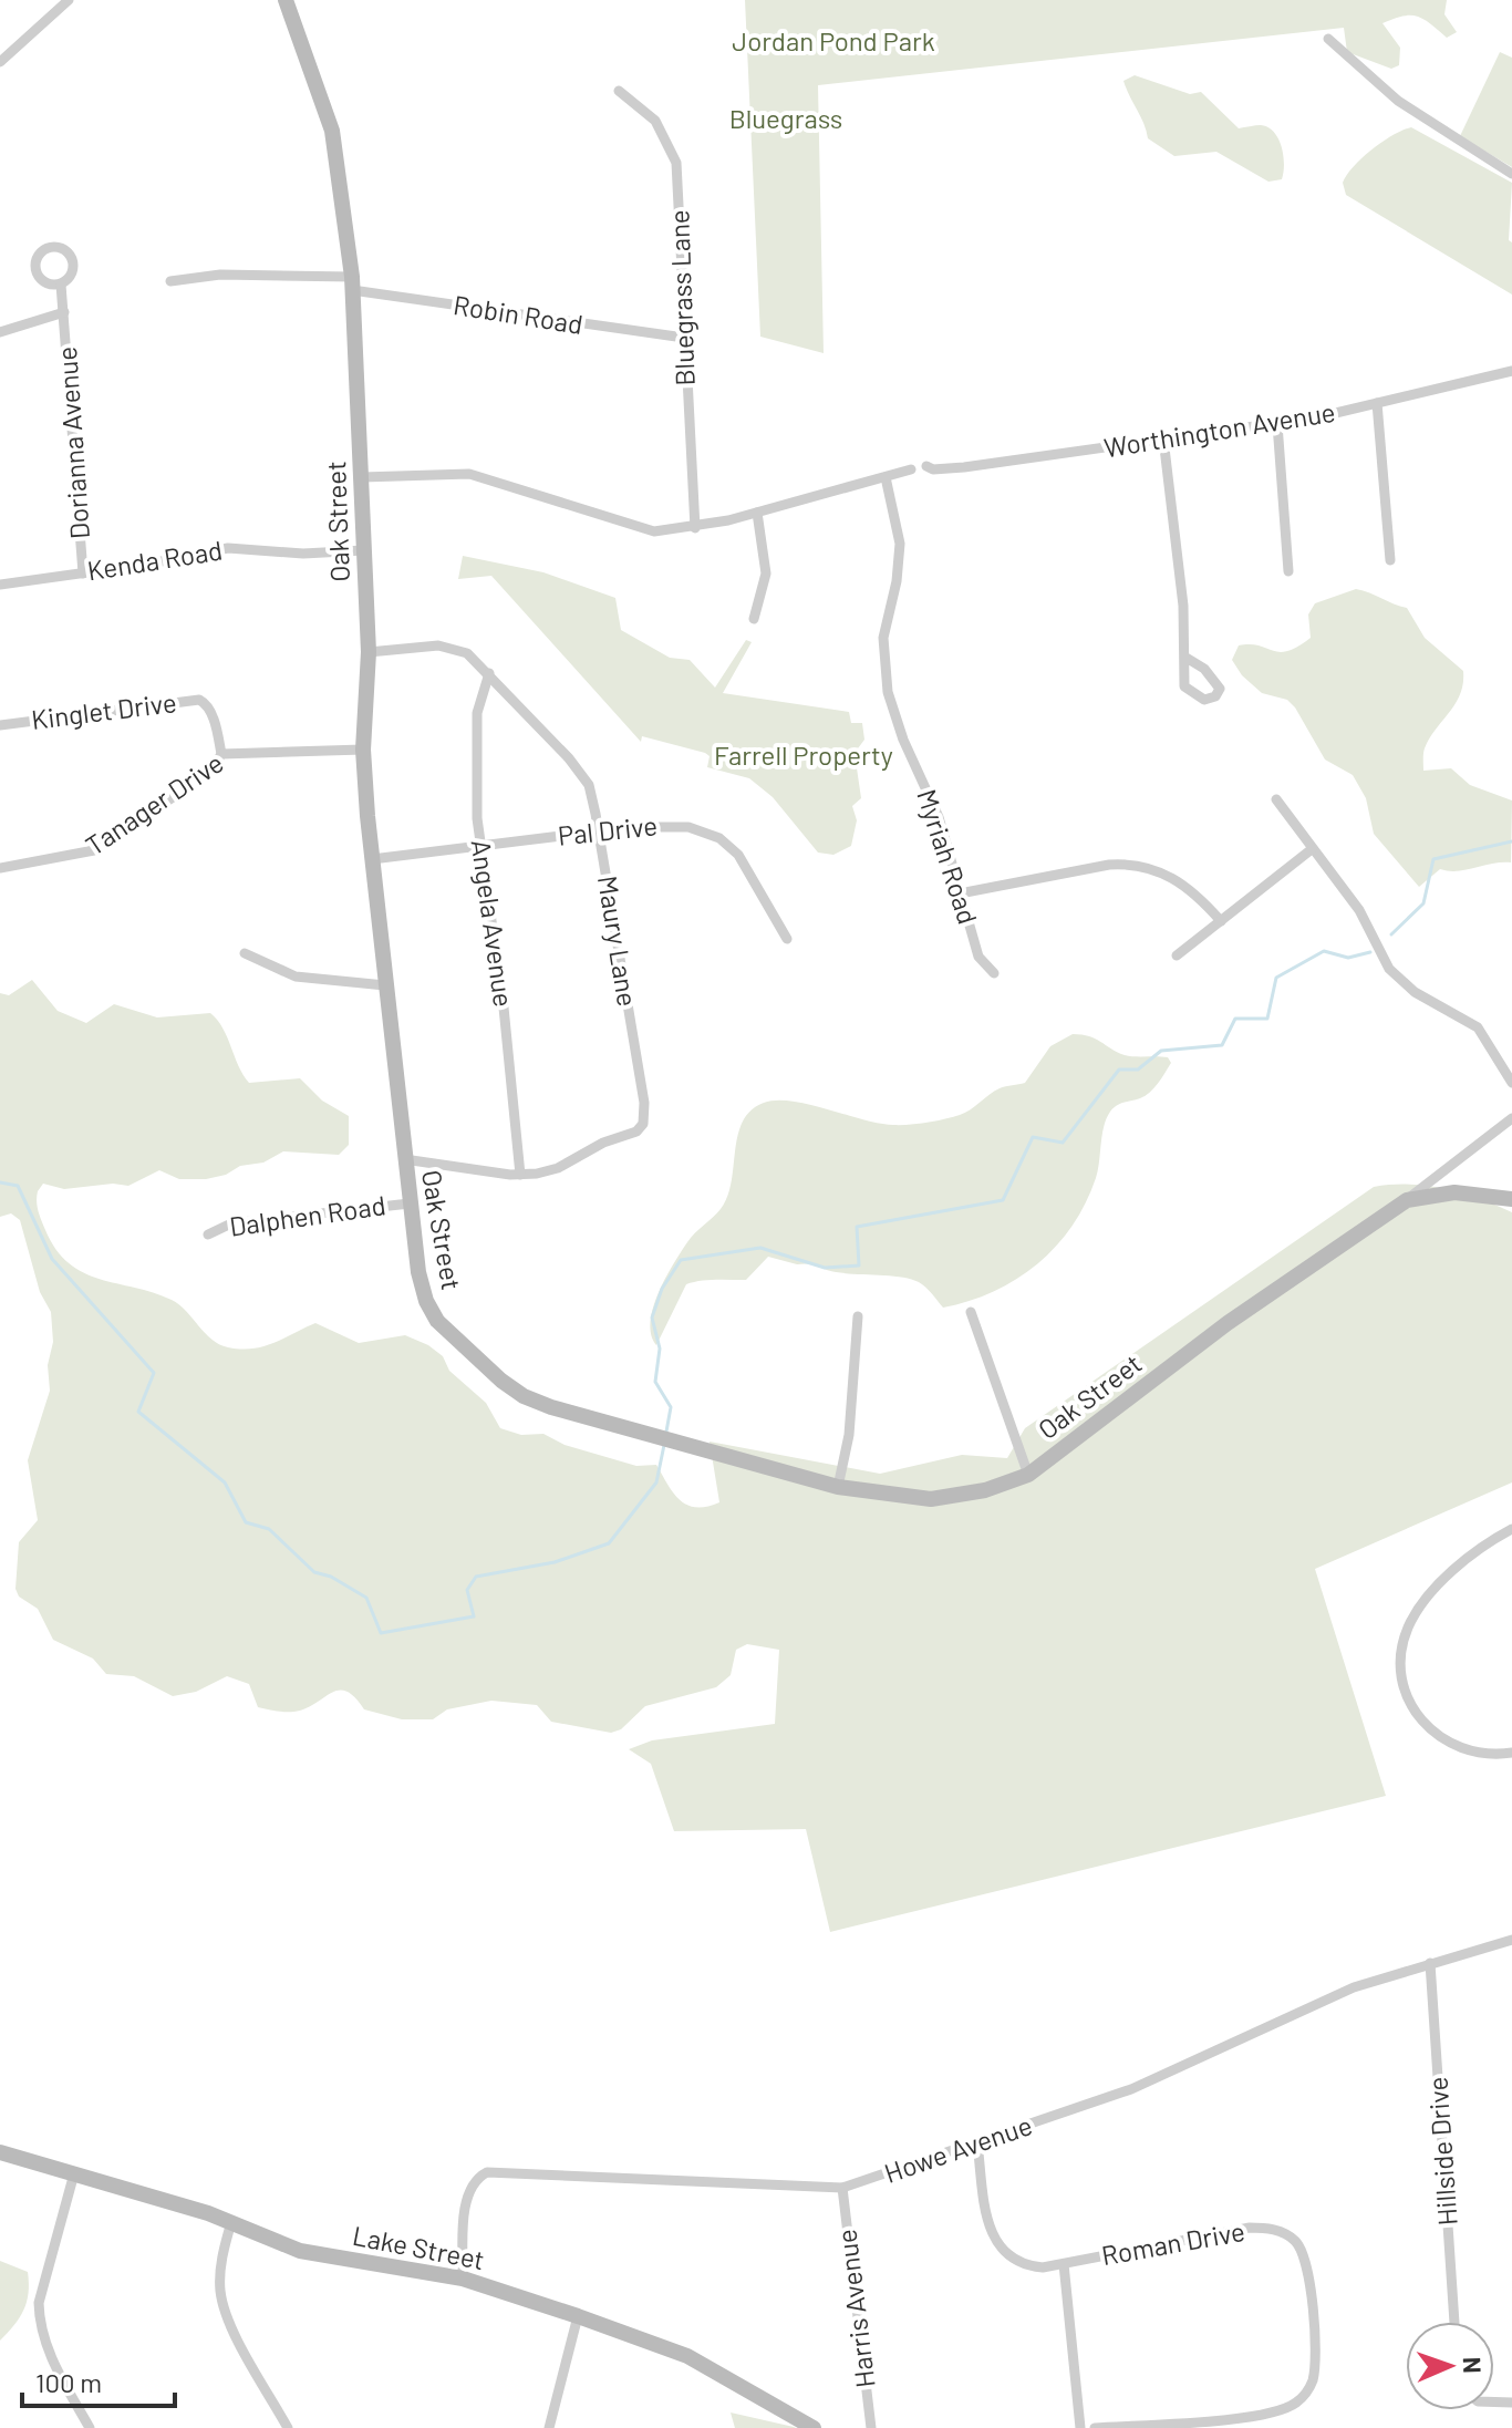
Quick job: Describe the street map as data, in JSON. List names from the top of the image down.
{
  "streets": {
    "street": [
      "Bluegrass Lane",
      "Robin Road",
      "Worthington Avenue",
      "Dorianna Avenue",
      "Oak Street",
      "Kenda Road",
      "Kinglet Drive",
      "Tanager Drive",
      "Pal Drive",
      "Myriah Road",
      "Angela Avenue",
      "Maury Lane",
      "Dalphen Road",
      "Howe Avenue",
      "Hillside Drive",
      "Roman Drive",
      "Lake Street",
      "Harris Avenue"
    ]
  },
  "crossings": [
    ["Bluegrass Lane", "Robin Road"],
    ["Robin Road", "Oak Street"],
    ["Dorianna Avenue", "Kenda Road"],
    ["Oak Street", "Kenda Road"],
    ["Oak Street", "Tanager Drive"],
    ["Oak Street", "Pal Drive"],
    ["Oak Street", "Maury Lane"],
    ["Oak Street", "Dalphen Road"],
    ["Kinglet Drive", "Tanager Drive"],
    ["Pal Drive", "Angela Avenue"],
    ["Pal Drive", "Maury Lane"],
    ["Angela Avenue", "Maury Lane"],
    ["Howe Avenue", "Hillside Drive"],
    ["Howe Avenue", "Roman Drive"],
    ["Howe Avenue", "Lake Street"],
    ["Howe Avenue", "Harris Avenue"]
  ],
  "parks": ["Jordan Pond Park", "Bluegrass", "Farrell Property"],
  "scale_bar": "100 m",
  "north": "right"
}
